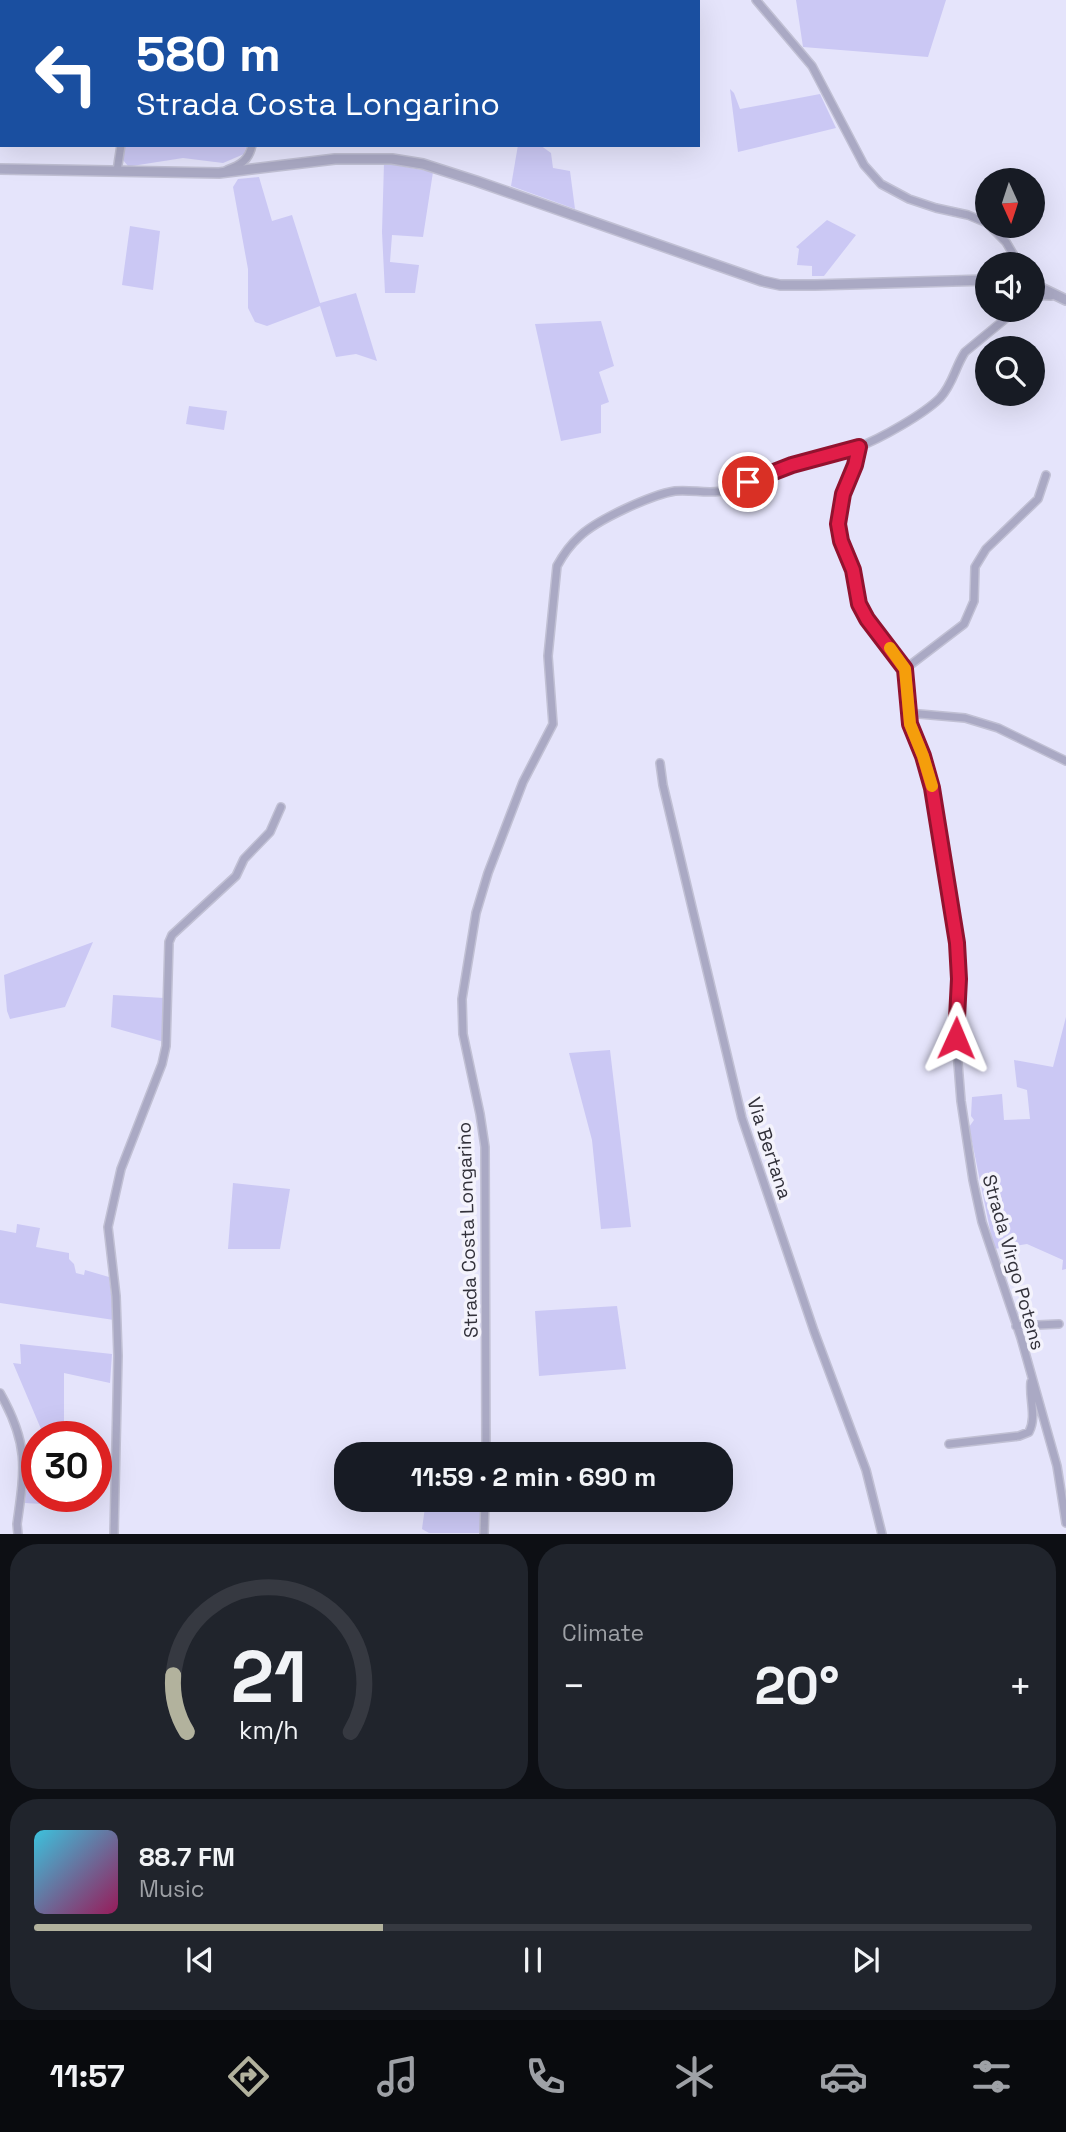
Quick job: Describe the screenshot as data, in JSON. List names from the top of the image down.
{
  "streets": {
    "street": ["Via Bertana", "Strada Costa Longarino", "Strada Virgo Potens"]
  },
  "north": "bottom",
  "page": {
    "turn": ["580 m", "Strada Costa Longarino"],
    "limit": "30",
    "trip": "11:59 · 2 min · 690 m",
    "tile": "Climate",
    "heat": ["−", "20°", "+"],
    "song": ["88.7 FM", "Music"],
    "tabs": "11:57",
    "gauge": ["21", "km/h"]
  }
}
